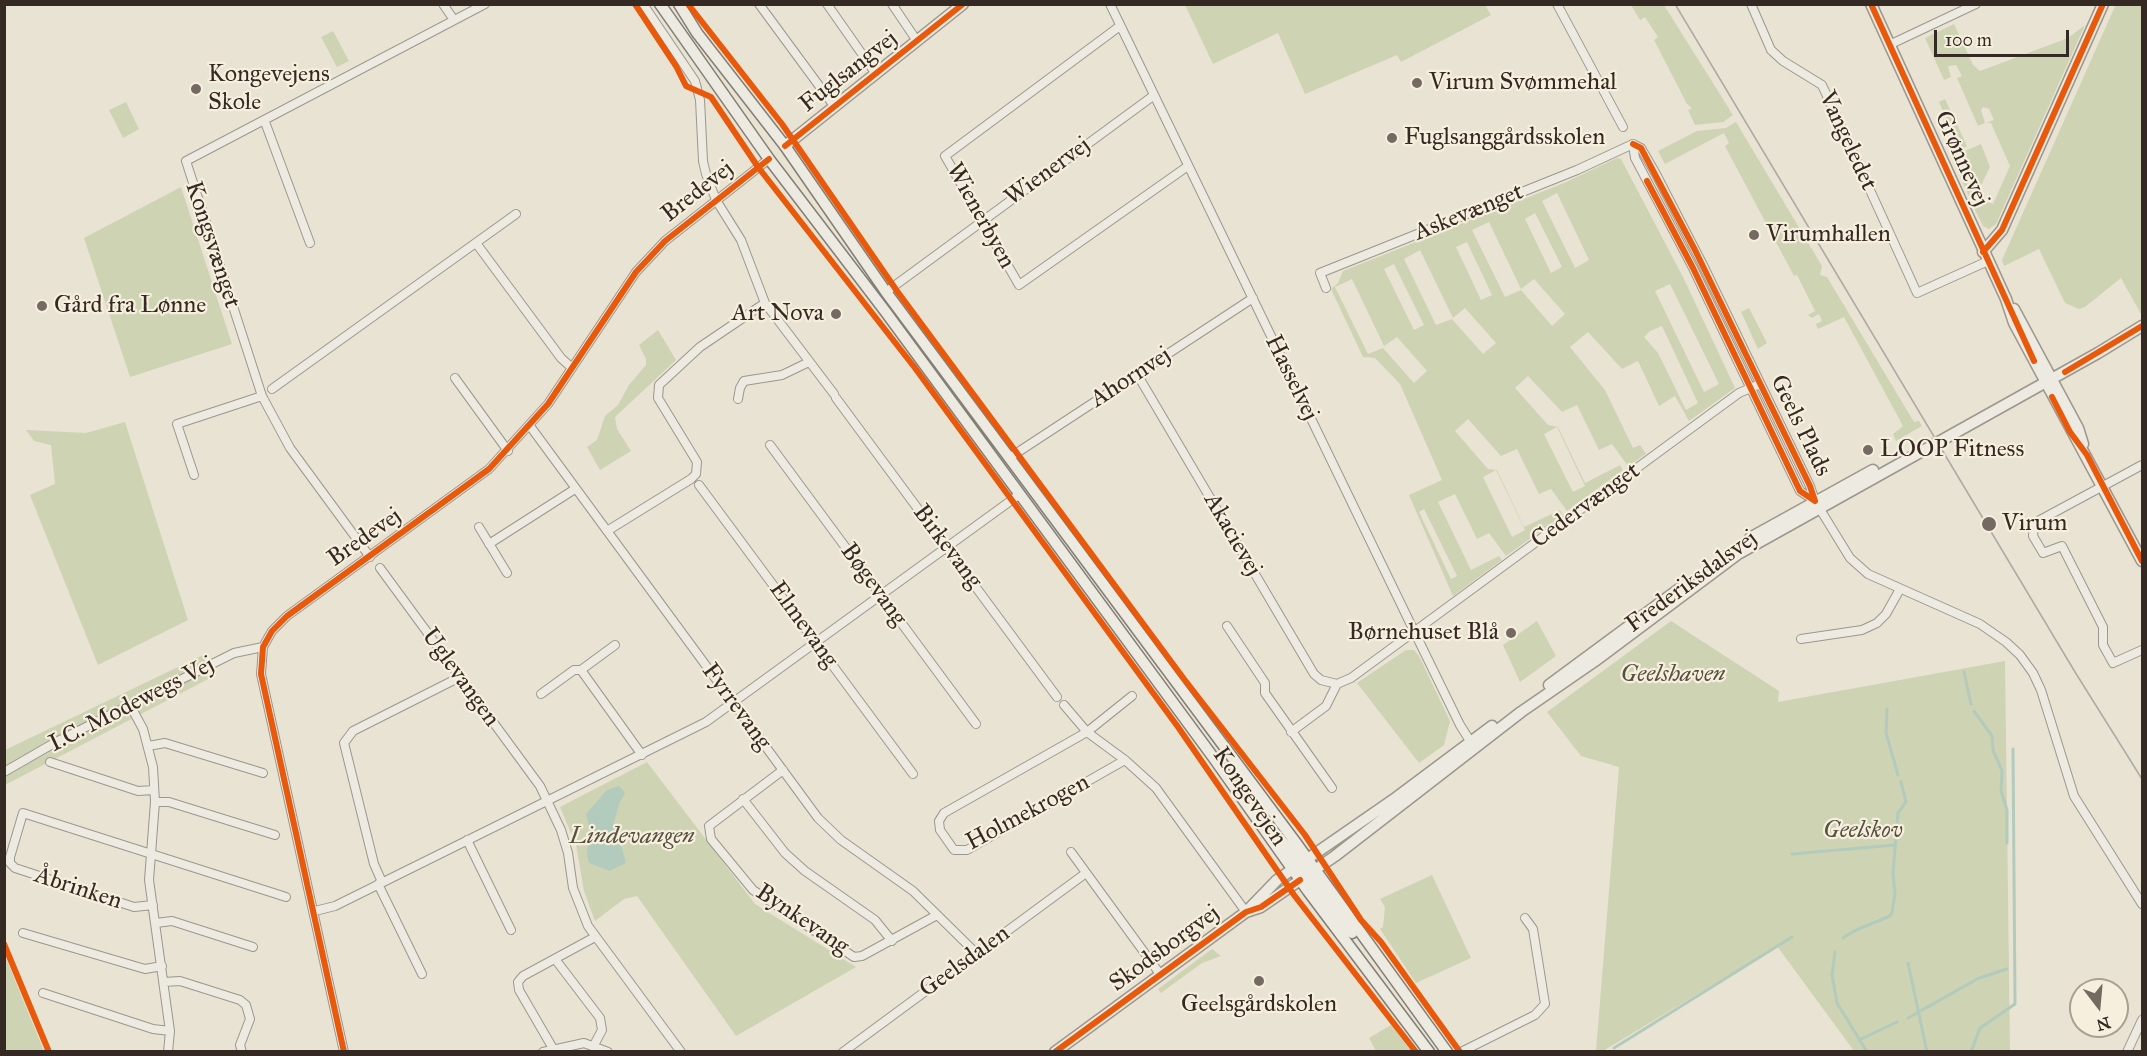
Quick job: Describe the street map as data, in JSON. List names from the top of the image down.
{
  "streets": {
    "street": [
      "Fuglsangvej",
      "Vangeledet",
      "Grønnevej",
      "Wienervej",
      "Bredevej",
      "Askevænget",
      "Wienerbyen",
      "Kongsvænget",
      "Ahornvej",
      "Hasselvej",
      "Geels Plads",
      "Cedervænget",
      "Akacievej",
      "Birkevang",
      "Frederiksdalsvej",
      "Bøgevang",
      "Elmevang",
      "Uglevangen",
      "I.C. Modewegs Vej",
      "Fyrrevang",
      "Kongevejen",
      "Holmekrogen",
      "Åbrinken",
      "Bynkevang",
      "Skodsborgvej",
      "Geelsdalen"
    ]
  },
  "crossings": [
    ["Fuglsangvej", "Kongevejen"],
    ["Vangeledet", "Grønnevej"],
    ["Grønnevej", "Frederiksdalsvej"],
    ["Wienervej", "Wienerbyen"],
    ["Wienervej", "Hasselvej"],
    ["Wienervej", "Kongevejen"],
    ["Bredevej", "Kongsvænget"],
    ["Bredevej", "Birkevang"],
    ["Bredevej", "I.C. Modewegs Vej"],
    ["Bredevej", "Fyrrevang"],
    ["Bredevej", "Kongevejen"],
    ["Askevænget", "Geels Plads"],
    ["Wienerbyen", "Hasselvej"],
    ["Ahornvej", "Hasselvej"],
    ["Ahornvej", "Akacievej"],
    ["Ahornvej", "Kongevejen"],
    ["Hasselvej", "Cedervænget"],
    ["Hasselvej", "Frederiksdalsvej"],
    ["Geels Plads", "Cedervænget"],
    ["Geels Plads", "Frederiksdalsvej"],
    ["Frederiksdalsvej", "Kongevejen"],
    ["Frederiksdalsvej", "Skodsborgvej"],
    ["I.C. Modewegs Vej", "Åbrinken"],
    ["Fyrrevang", "Bynkevang"],
    ["Fyrrevang", "Geelsdalen"],
    ["Kongevejen", "Skodsborgvej"],
    ["Holmekrogen", "Skodsborgvej"]
  ],
  "parks": ["Geelshaven", "Geelskov", "Lindevangen"],
  "places": [
    "Virum Svømmehal",
    "Kongevejens Skole",
    "Fuglsanggårdsskolen",
    "Virumhallen",
    "Gård fra Lønne",
    "Art Nova",
    "LOOP Fitness",
    "Virum",
    "Børnehuset Blå",
    "Geelsgårdskolen"
  ],
  "scale_bar": "100 m",
  "north": "bottom"
}
